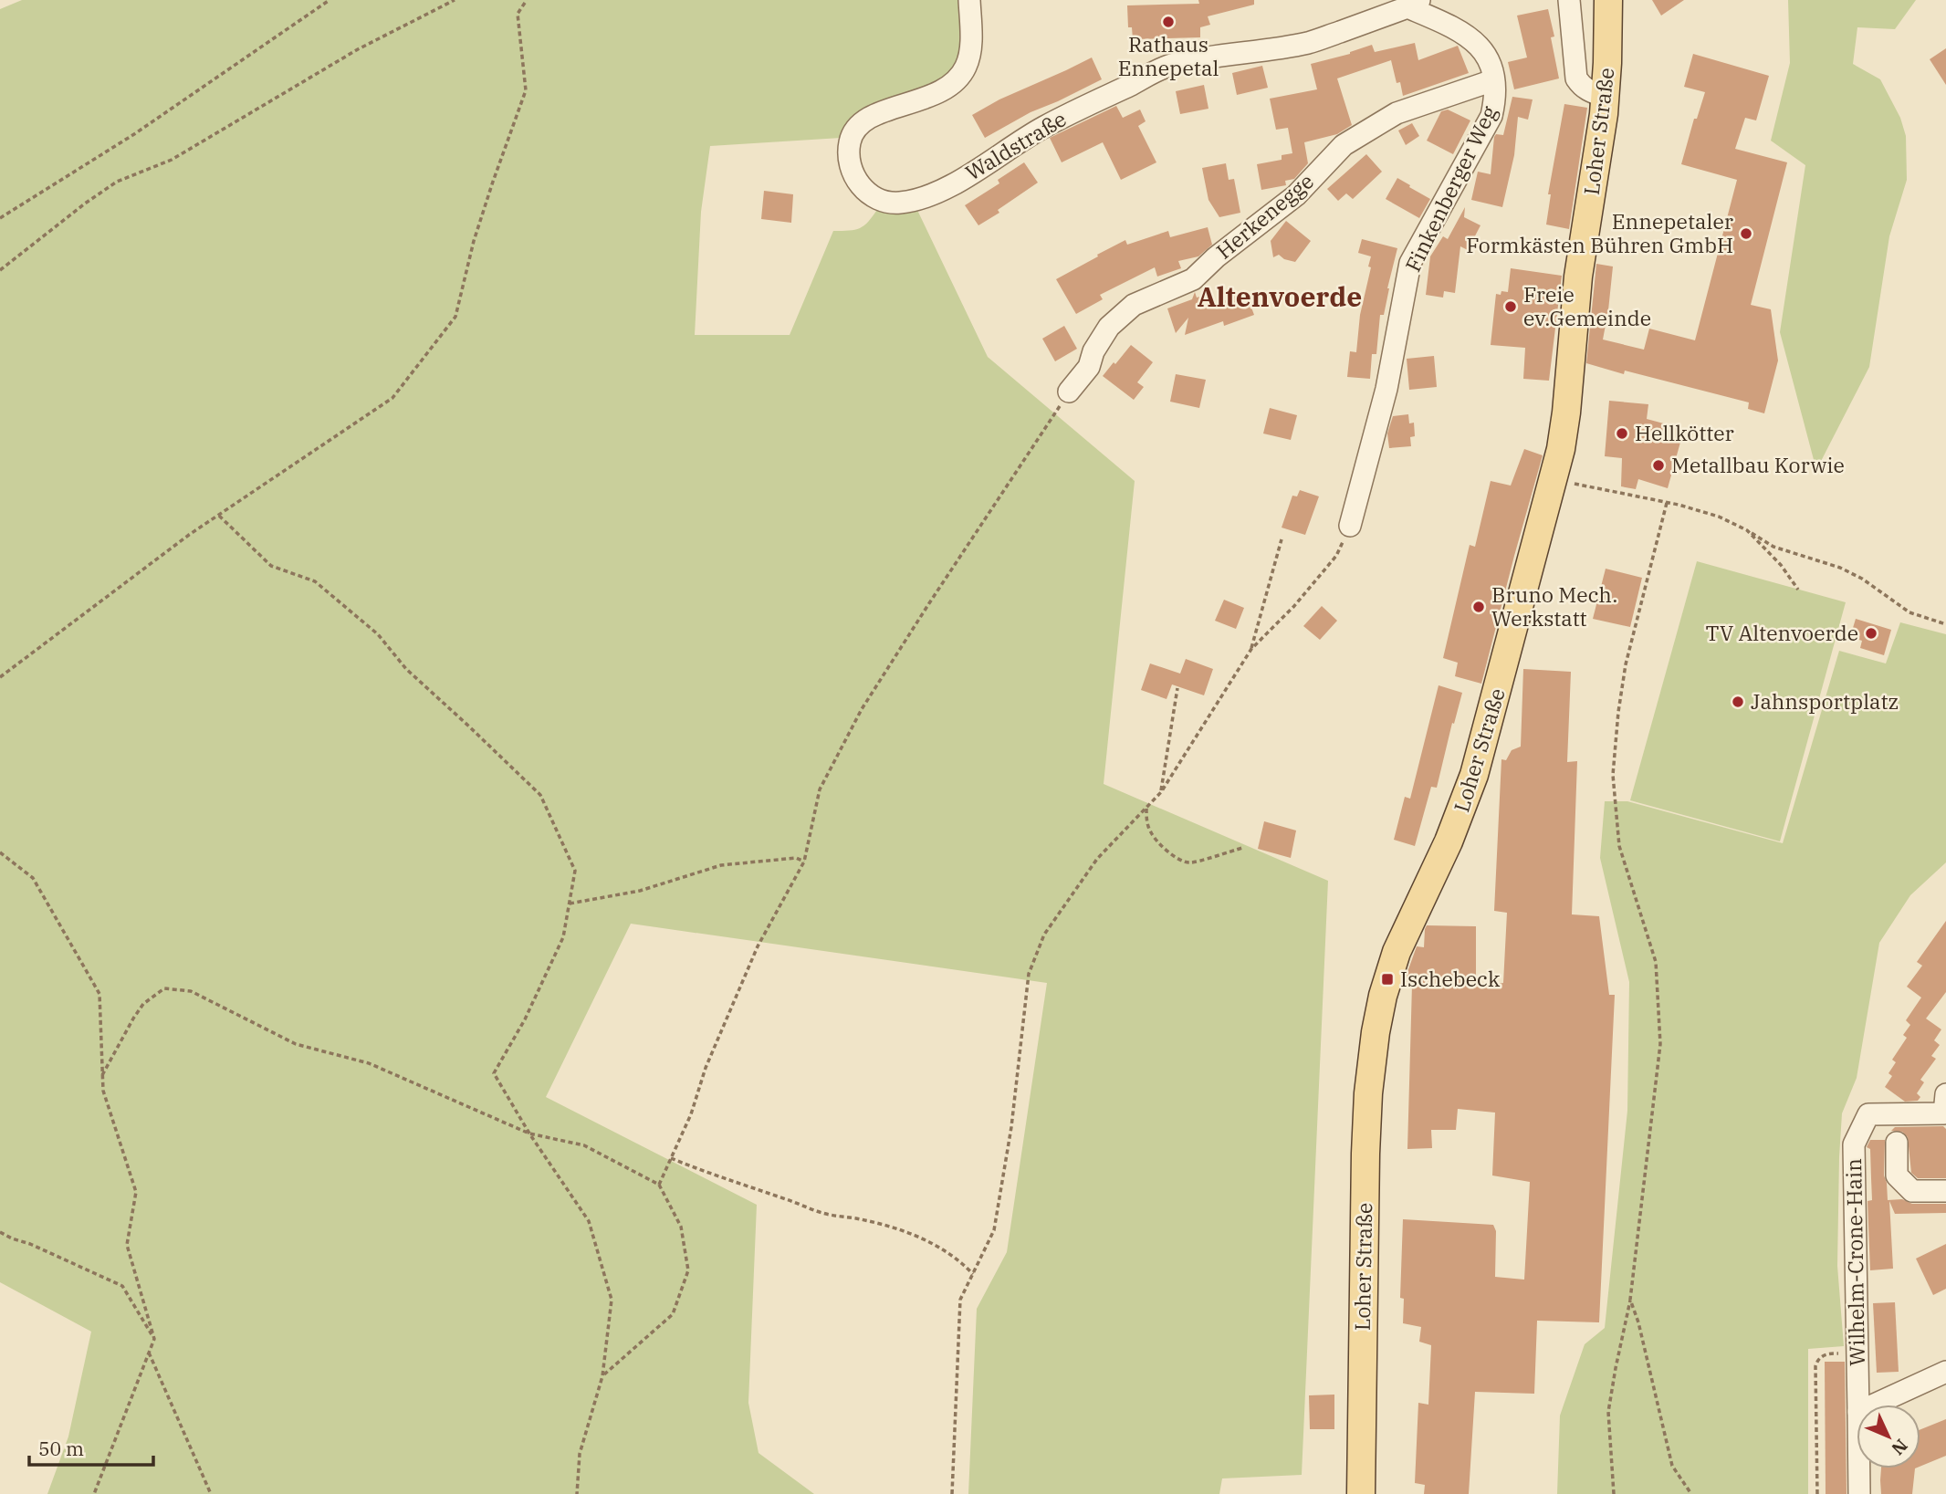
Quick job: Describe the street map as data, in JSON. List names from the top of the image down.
{
  "streets": {
    "main road": ["Loher Straße"],
    "street": [
      "Waldstraße",
      "Finkenberger Weg",
      "Herkenegge",
      "Wilhelm-Crone-Hain"
    ]
  },
  "crossings": [
    ["Waldstraße", "Finkenberger Weg"],
    ["Finkenberger Weg", "Herkenegge"]
  ],
  "districts": ["Altenvoerde"],
  "places": {
    "other": [
      "Rathaus Ennepetal",
      "Ennepetaler Formkästen Bühren GmbH",
      "Freie ev.Gemeinde",
      "Hellkötter",
      "Metallbau Korwie",
      "Bruno Mech. Werkstatt",
      "TV Altenvoerde",
      "Jahnsportplatz"
    ],
    "transit": ["Ischebeck"]
  },
  "scale_bar": "50 m",
  "north": "bottom right"
}
